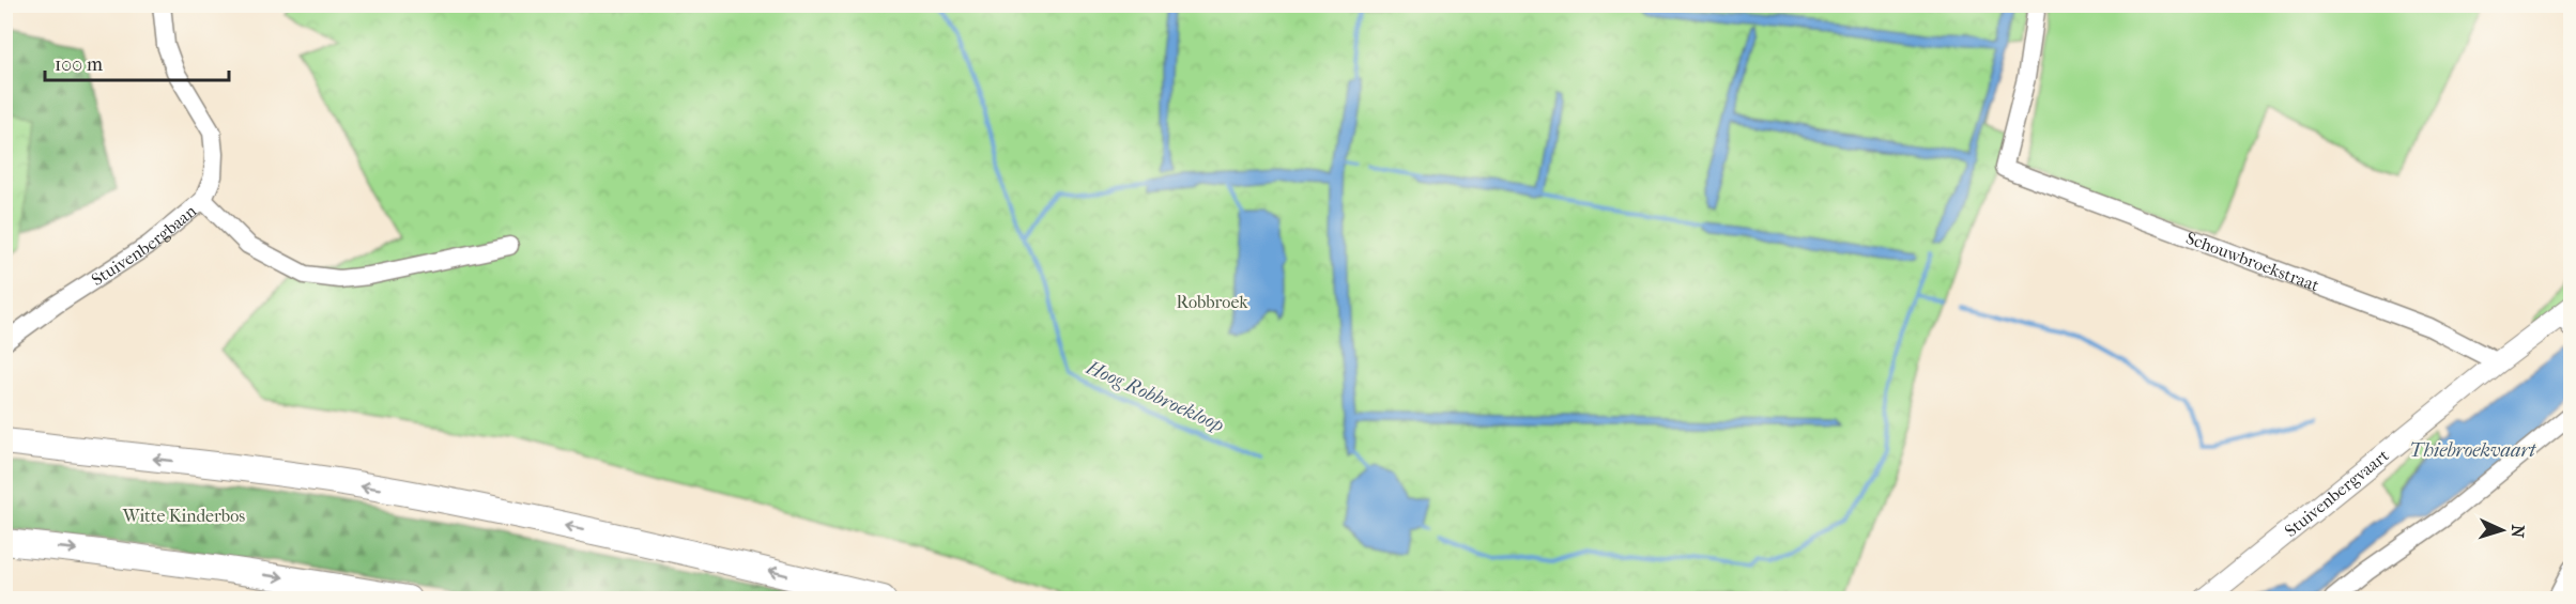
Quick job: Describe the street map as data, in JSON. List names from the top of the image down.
{
  "streets": {
    "main road": ["Stuivenbergvaart"],
    "street": ["Stuivenbergbaan", "Schouwbroekstraat"]
  },
  "crossings": [
    ["Schouwbroekstraat", "Stuivenbergvaart"]
  ],
  "water": ["Hoog Robbroekloop", "Thiebroekvaart"],
  "parks": ["Robbroek", "Witte Kinderbos"],
  "scale_bar": "100 m",
  "north": "right"
}
